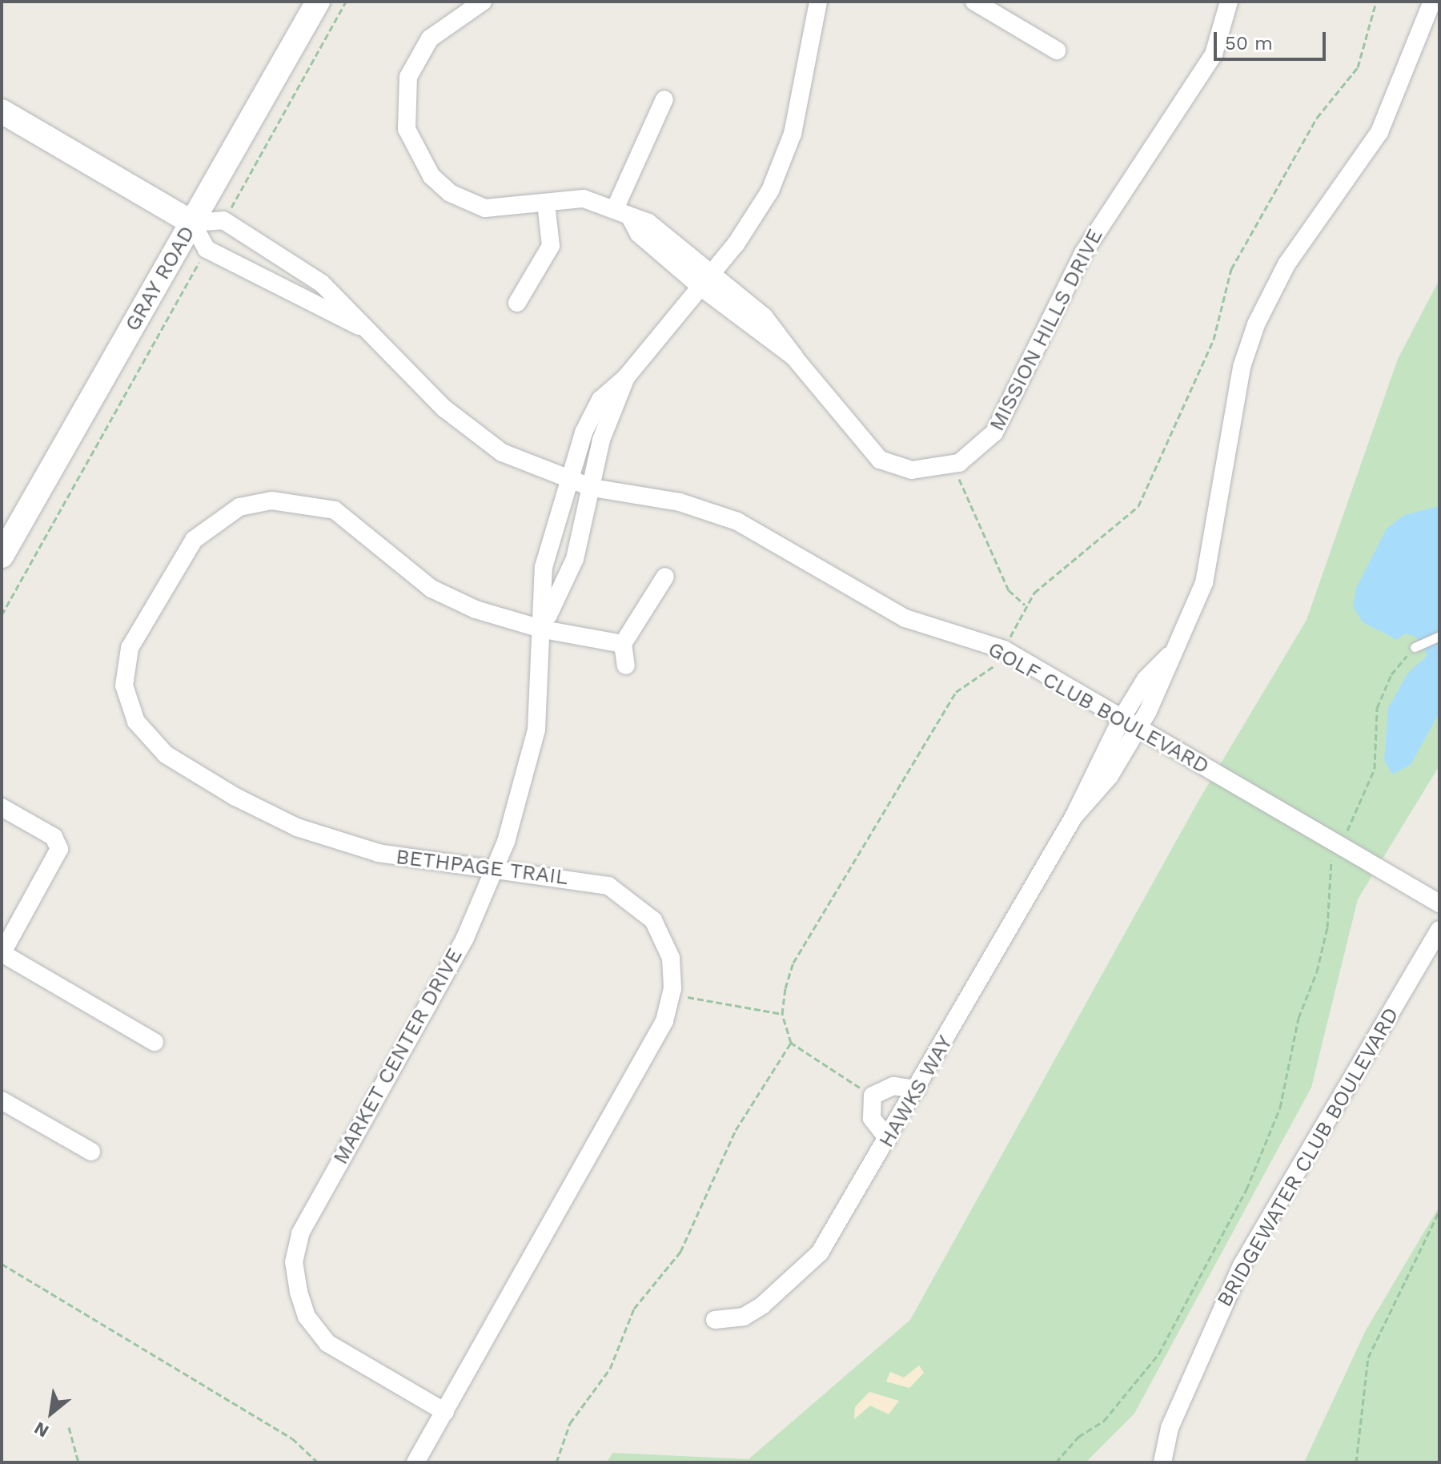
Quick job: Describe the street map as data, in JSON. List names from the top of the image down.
{
  "streets": {
    "street": [
      "GRAY ROAD",
      "MISSION HILLS DRIVE",
      "GOLF CLUB BOULEVARD",
      "BETHPAGE TRAIL",
      "MARKET CENTER DRIVE",
      "HAWKS WAY",
      "BRIDGEWATER CLUB BOULEVARD"
    ]
  },
  "crossings": [
    ["MISSION HILLS DRIVE", "MARKET CENTER DRIVE"],
    ["GOLF CLUB BOULEVARD", "MARKET CENTER DRIVE"],
    ["GOLF CLUB BOULEVARD", "HAWKS WAY"],
    ["BETHPAGE TRAIL", "MARKET CENTER DRIVE"]
  ],
  "scale_bar": "50 m",
  "north": "bottom left"
}
